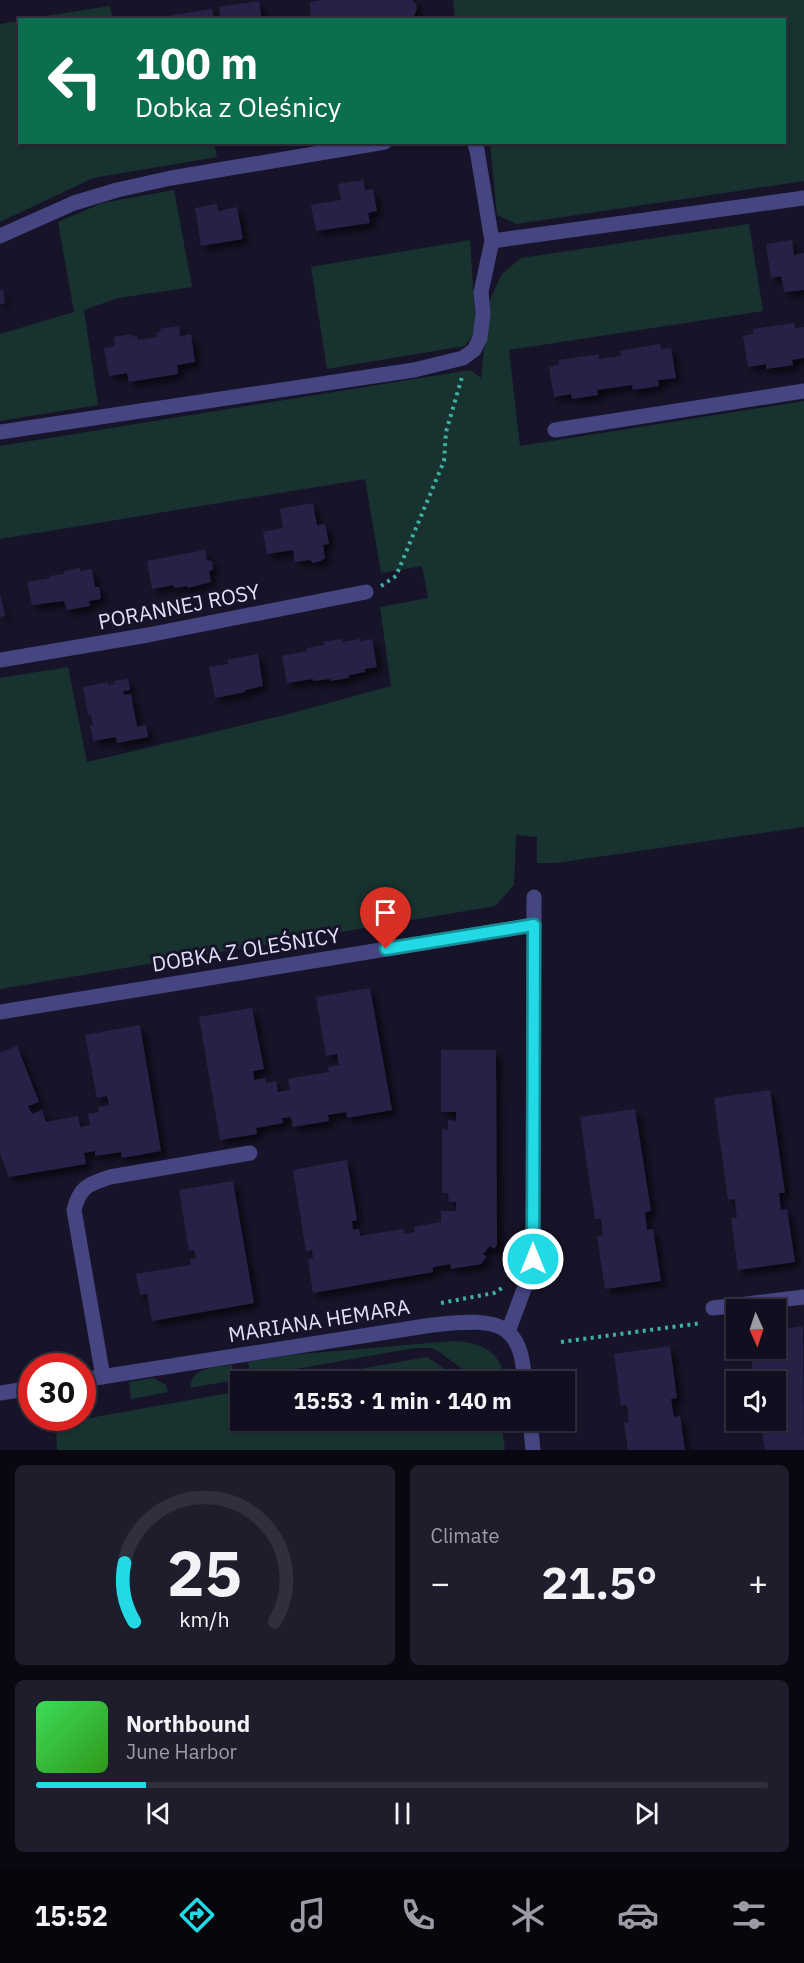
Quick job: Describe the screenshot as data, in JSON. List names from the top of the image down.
{
  "streets": {
    "street": ["PORANNEJ ROSY", "DOBKA Z OLEŚNICY", "MARIANA HEMARA"]
  },
  "north": "bottom",
  "page": {
    "turn": ["100 m", "Dobka z Oleśnicy"],
    "limit": "30",
    "trip": "15:53 · 1 min · 140 m",
    "tile": "Climate",
    "heat": ["−", "21.5°", "+"],
    "song": ["Northbound", "June Harbor"],
    "tabs": "15:52",
    "gauge": ["25", "km/h"]
  }
}
